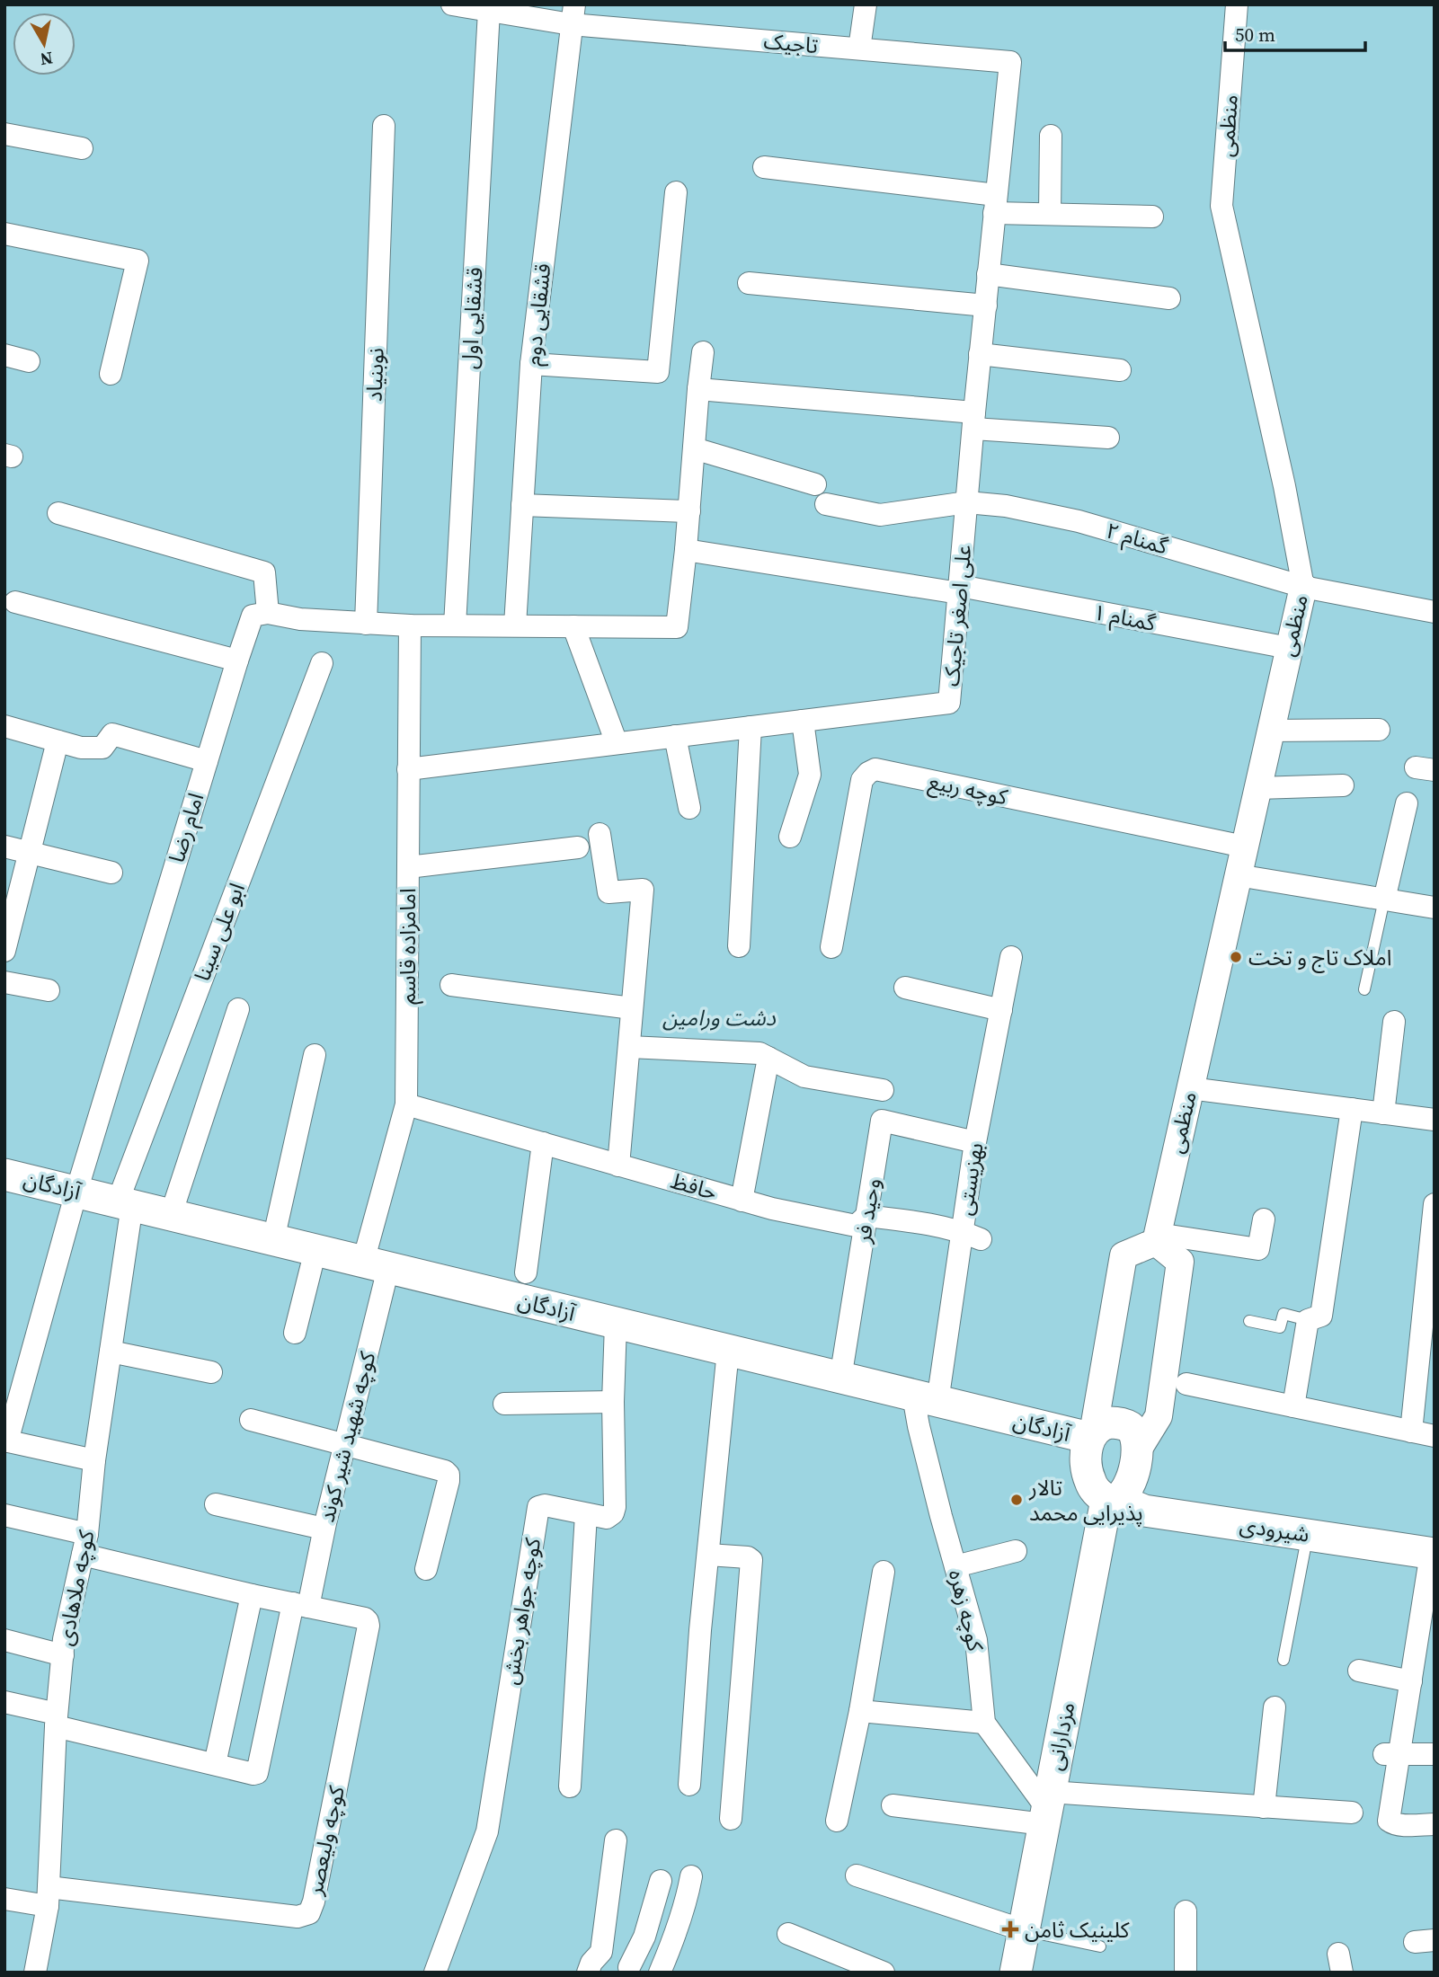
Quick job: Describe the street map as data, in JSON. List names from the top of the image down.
{
  "streets": {
    "main road": ["آزادگان", "شیرودی", "مزدارانی"],
    "street": [
      "تاجیک",
      "منظمی",
      "قشقایی دوم",
      "قشقایی اول",
      "نوبنیاد",
      "گمنام ۲",
      "علی اصغر تاجیک",
      "گمنام ۱",
      "کوچه ربیع",
      "امام رضا",
      "ابو علی سینا",
      "امامزاده قاسم",
      "بهزیستی",
      "حافظ",
      "وحید فر",
      "کوچه شهید شیر کوند",
      "کوچه ملاهادی",
      "کوچه زهره",
      "کوچه جواهر بخش",
      "کوچه ولیعصر"
    ]
  },
  "crossings": [
    ["تاجیک", "قشقایی دوم"],
    ["تاجیک", "قشقایی اول"],
    ["تاجیک", "علی اصغر تاجیک"],
    ["منظمی", "گمنام ۲"],
    ["منظمی", "گمنام ۱"],
    ["منظمی", "کوچه ربیع"],
    ["گمنام ۲", "علی اصغر تاجیک"],
    ["علی اصغر تاجیک", "گمنام ۱"],
    ["علی اصغر تاجیک", "امامزاده قاسم"],
    ["امام رضا", "آزادگان"],
    ["ابو علی سینا", "آزادگان"],
    ["ابو علی سینا", "کوچه ملاهادی"],
    ["امامزاده قاسم", "آزادگان"],
    ["امامزاده قاسم", "حافظ"],
    ["امامزاده قاسم", "کوچه شهید شیر کوند"],
    ["بهزیستی", "آزادگان"],
    ["بهزیستی", "حافظ"],
    ["بهزیستی", "وحید فر"],
    ["بهزیستی", "کوچه زهره"],
    ["آزادگان", "وحید فر"],
    ["آزادگان", "کوچه شهید شیر کوند"],
    ["آزادگان", "شیرودی"],
    ["آزادگان", "کوچه ملاهادی"],
    ["آزادگان", "کوچه زهره"],
    ["آزادگان", "کوچه جواهر بخش"],
    ["آزادگان", "مزدارانی"],
    ["حافظ", "وحید فر"],
    ["کوچه شهید شیر کوند", "کوچه ولیعصر"],
    ["شیرودی", "مزدارانی"],
    ["کوچه ملاهادی", "کوچه ولیعصر"]
  ],
  "parks": ["دشت ورامین"],
  "places": {
    "other": ["املاک تاج و تخت", "تالار پذیرایی محمد"],
    "health": ["کلینیک ثامن"]
  },
  "scale_bar": "50 m",
  "north": "bottom"
}
